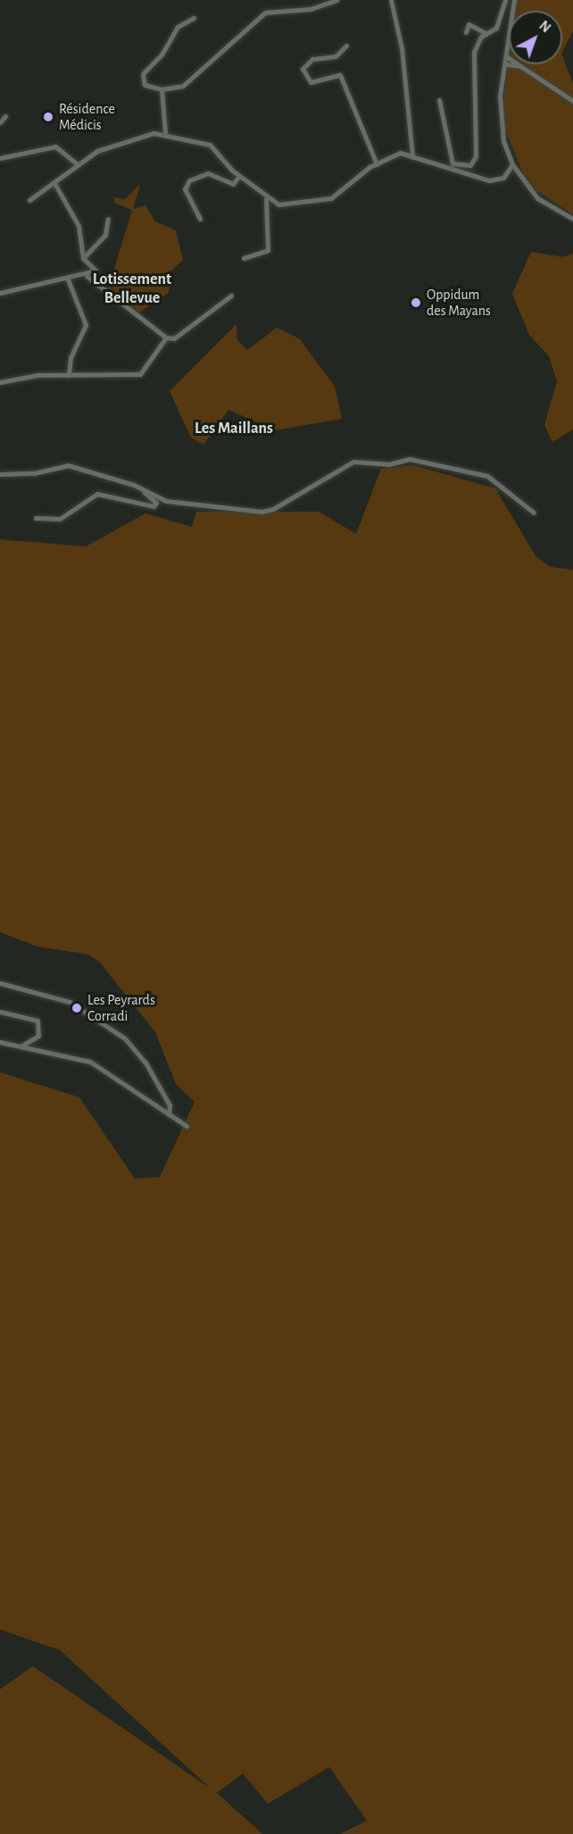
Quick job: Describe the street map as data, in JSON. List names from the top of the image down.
{
  "districts": ["Lotissement Bellevue", "Les Maillans"],
  "places": ["Résidence Médicis", "Oppidum des Mayans", "Les Peyrards Corradi"],
  "north": "top right"
}
